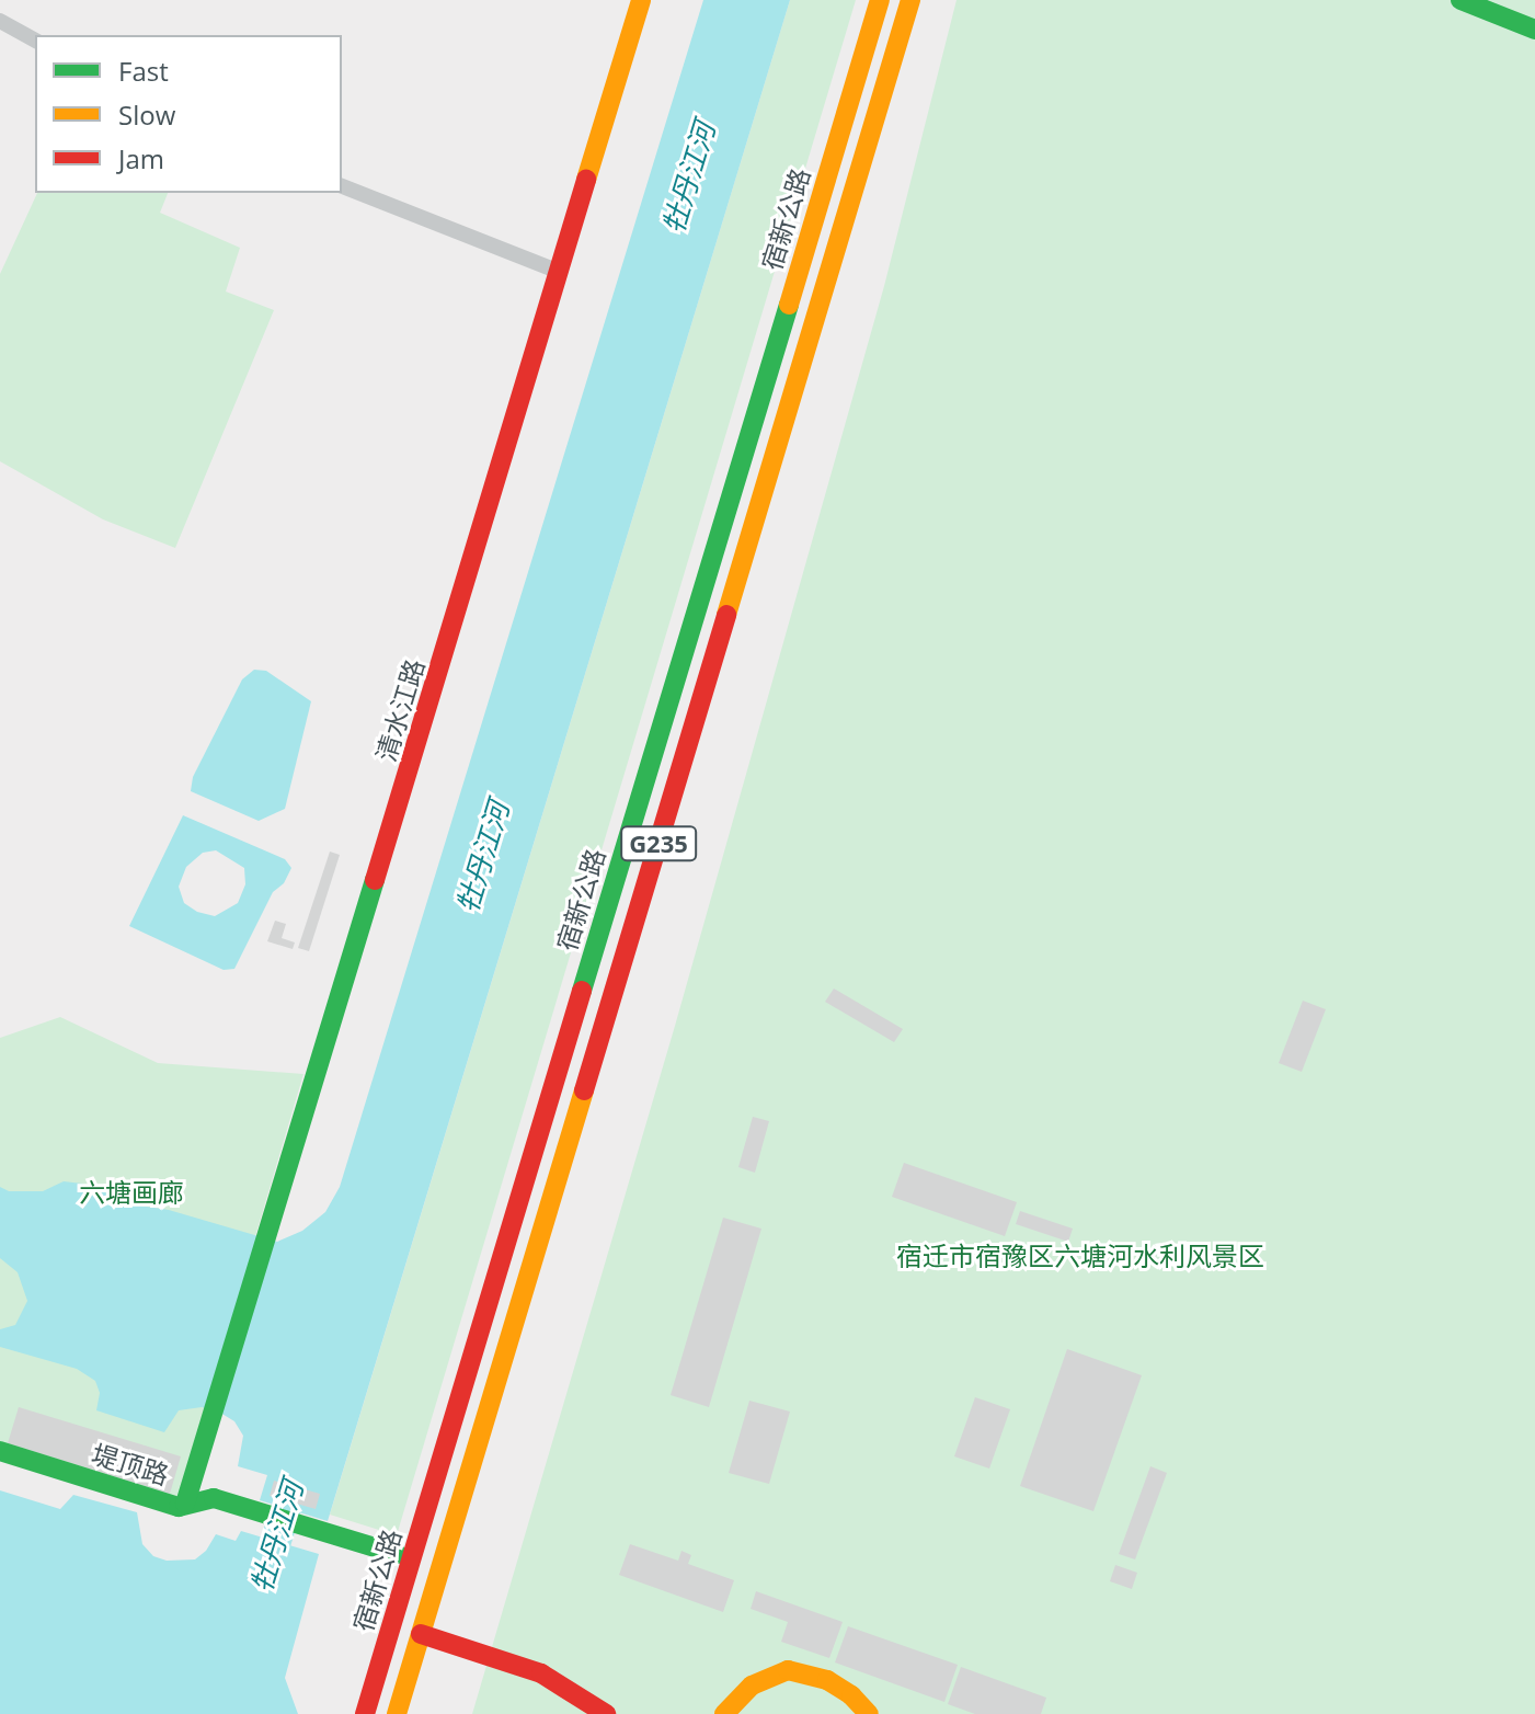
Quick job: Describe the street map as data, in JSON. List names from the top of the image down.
{
  "streets": {
    "main road": [
      "宿新公路",
      "清水江路",
      "G235",
      "堤顶路"
    ]
  },
  "crossings": [
    ["清水江路", "堤顶路"]
  ],
  "water": ["牡丹江河"],
  "parks": ["六塘画廊", "宿迁市宿豫区六塘河水利风景区"],
  "legend": ["Fast", "Slow", "Jam"]
}
